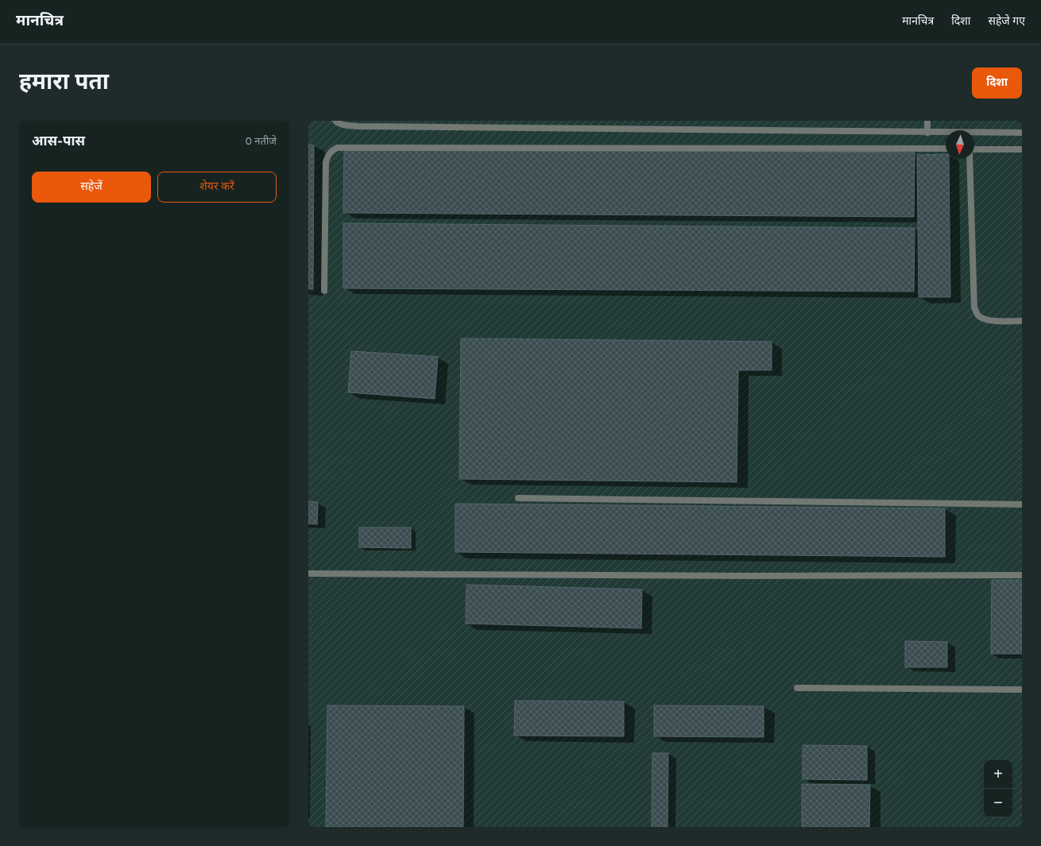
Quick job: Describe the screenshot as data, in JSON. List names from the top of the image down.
{
  "north": "bottom",
  "page": {
    "header": "मानचित्र",
    "nav": ["मानचित्र", "दिशा", "सहेजे गए"],
    "buttons": [
      "दिशा",
      ["सहेजें", "शेयर करें"]
    ],
    "title": "हमारा पता",
    "heading": ["आस-पास", "0 नतीजे"],
    "map_buttons": ["+", "−"]
  }
}
